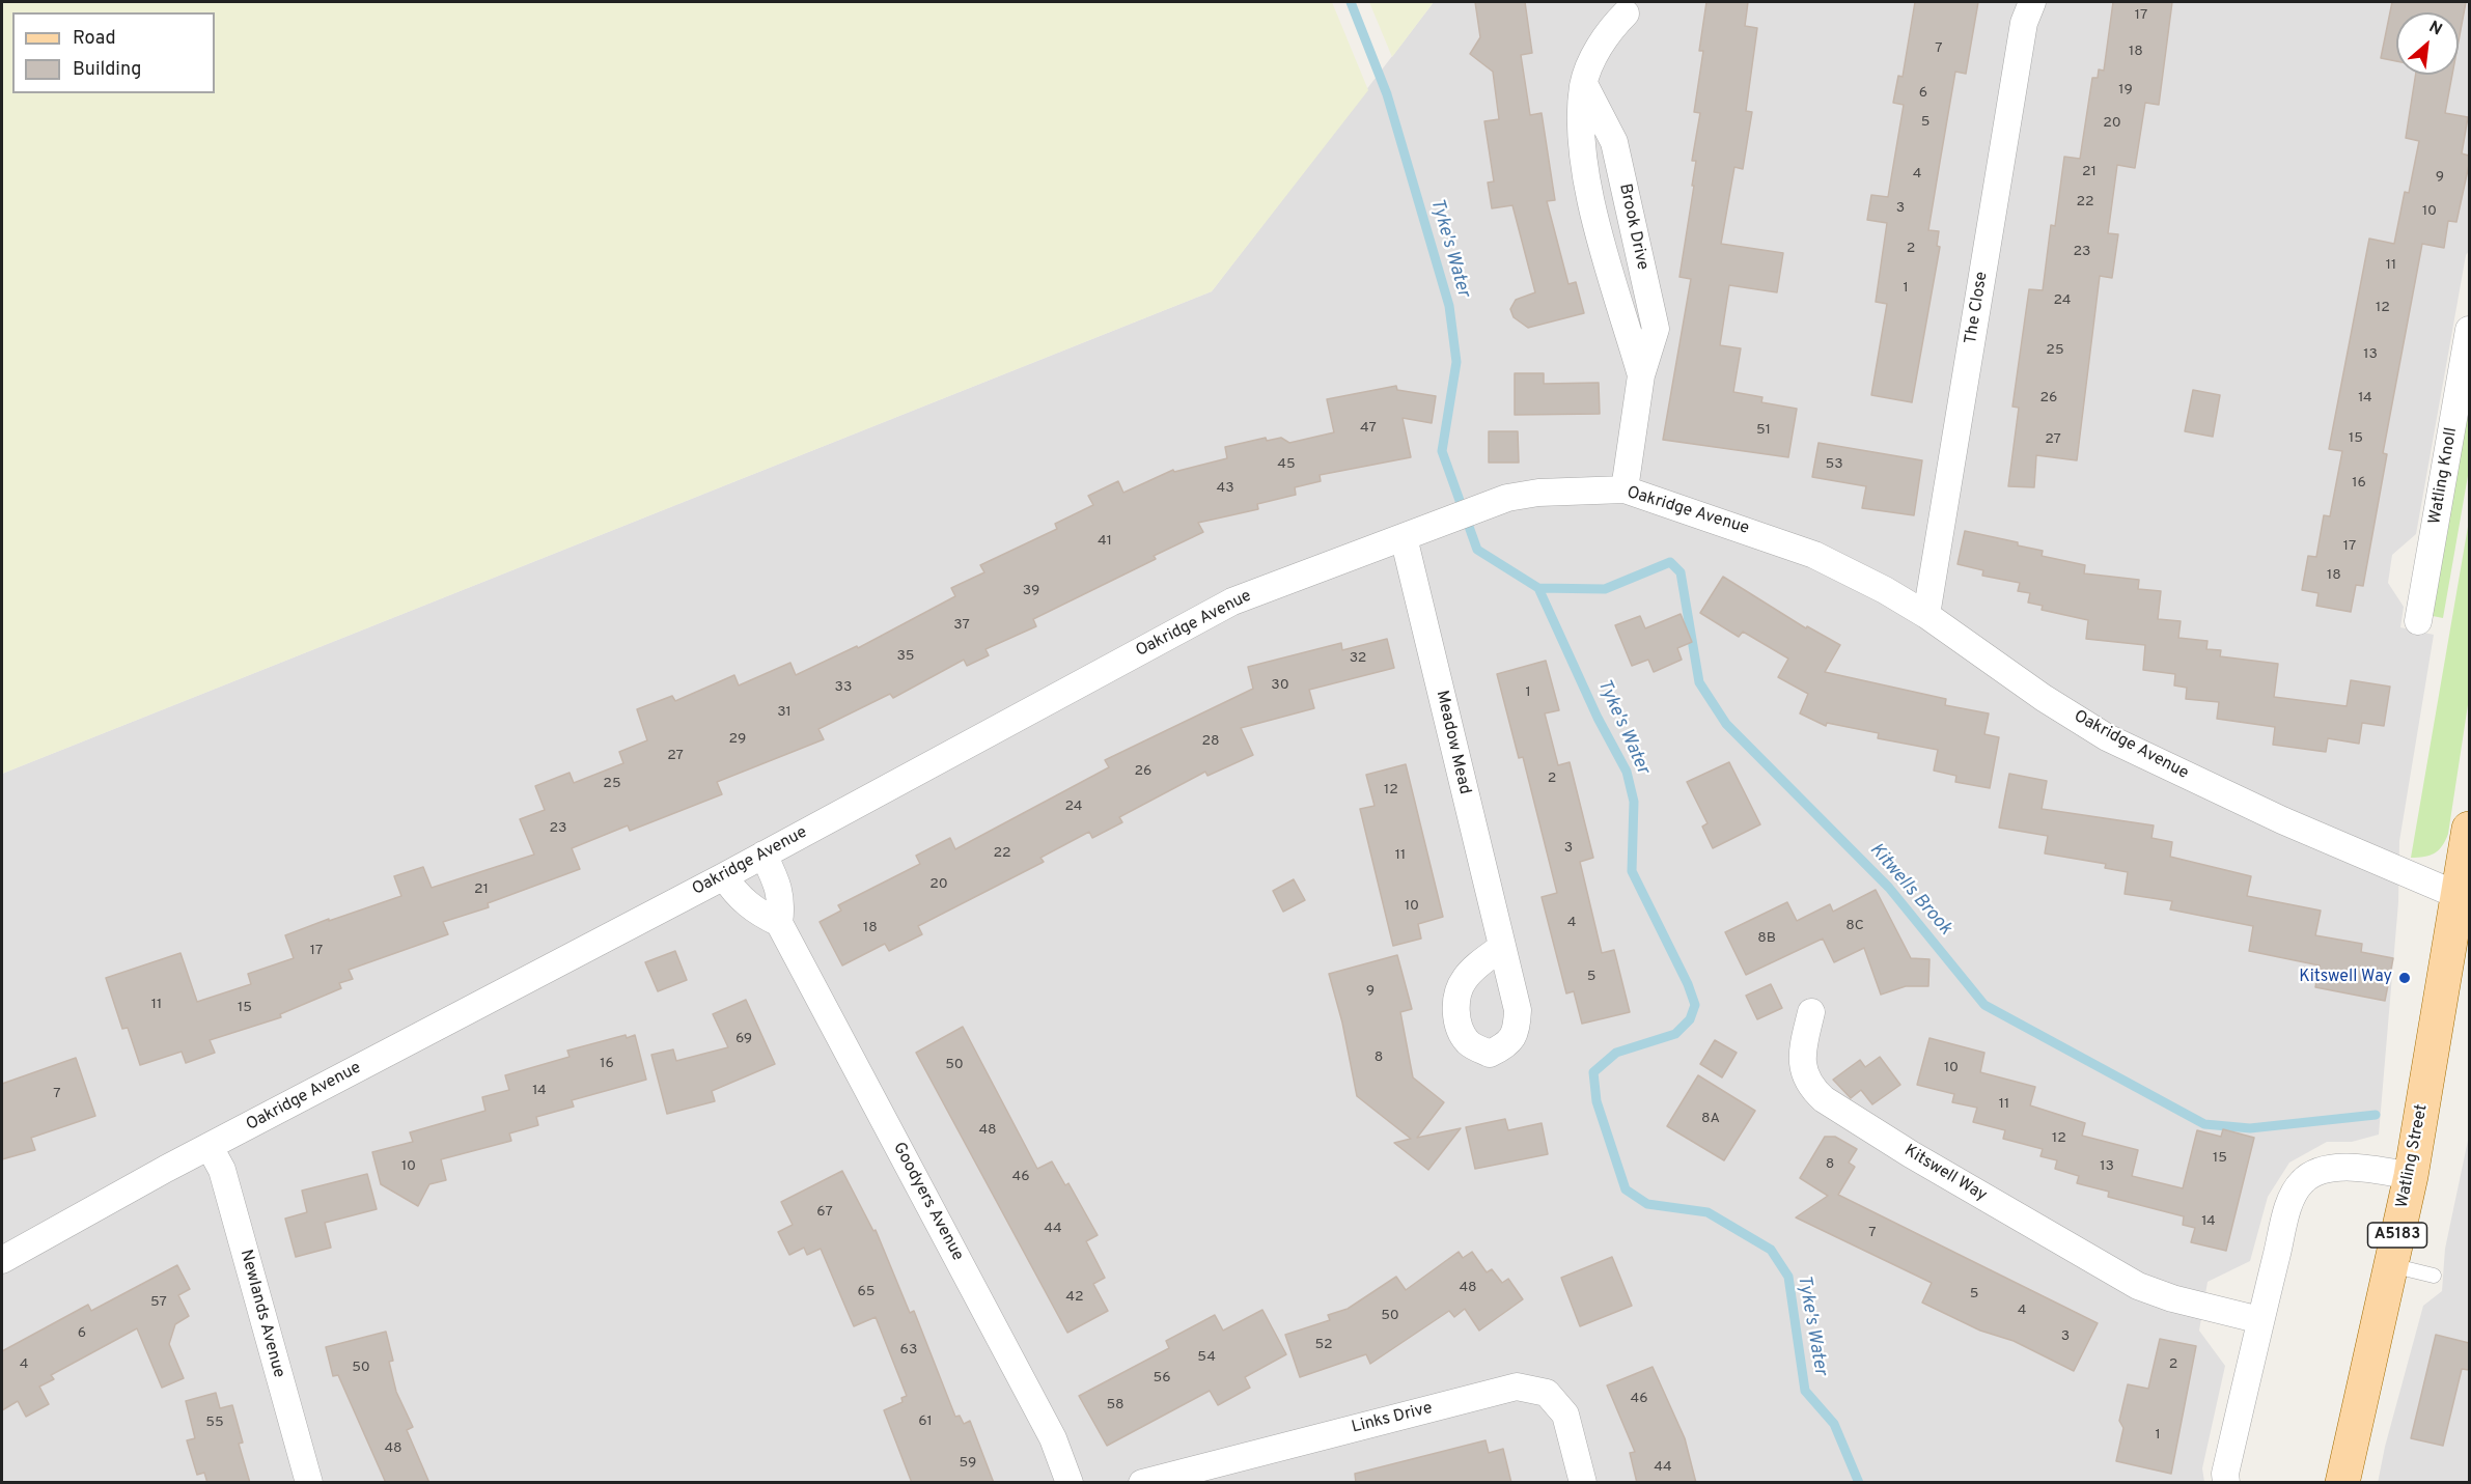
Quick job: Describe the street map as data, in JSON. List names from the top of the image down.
{
  "streets": {
    "main road": ["Watling Street", "A5183"],
    "street": [
      "Brook Drive",
      "The Close",
      "Watling Knoll",
      "Oakridge Avenue",
      "Meadow Mead",
      "Kitswell Way",
      "Goodyers Avenue",
      "Newlands Avenue",
      "Links Drive"
    ]
  },
  "crossings": [
    ["Brook Drive", "Oakridge Avenue"],
    ["The Close", "Oakridge Avenue"],
    ["Oakridge Avenue", "Meadow Mead"],
    ["Oakridge Avenue", "Watling Street"],
    ["Oakridge Avenue", "Goodyers Avenue"],
    ["Oakridge Avenue", "Newlands Avenue"]
  ],
  "water": ["Tyke's Water", "Kitwells Brook"],
  "places": ["Kitswell Way"],
  "house_numbers": [
    "17",
    "7",
    "18",
    "19",
    "6",
    "5",
    "20",
    "21",
    "4",
    "9",
    "22",
    "3",
    "10",
    "2",
    "23",
    "11",
    "1",
    "24",
    "12",
    "25",
    "13",
    "26",
    "14",
    "47",
    "51",
    "15",
    "27",
    "45",
    "53",
    "16",
    "43",
    "41",
    "17",
    "18",
    "39",
    "37",
    "35",
    "32",
    "30",
    "33",
    "1",
    "31",
    "29",
    "28",
    "27",
    "26",
    "2",
    "25",
    "12",
    "24",
    "23",
    "3",
    "22",
    "11",
    "20",
    "21",
    "10",
    "4",
    "8C",
    "18",
    "8B",
    "17",
    "5",
    "9",
    "11",
    "15",
    "69",
    "8",
    "16",
    "50",
    "10",
    "14",
    "7",
    "11",
    "8A",
    "48",
    "12",
    "15",
    "8",
    "10",
    "13",
    "46",
    "67",
    "14",
    "44",
    "7",
    "48",
    "65",
    "5",
    "42",
    "57",
    "4",
    "50",
    "6",
    "3",
    "52",
    "63",
    "54",
    "4",
    "2",
    "50",
    "56",
    "46",
    "58",
    "61",
    "55",
    "1",
    "48",
    "59",
    "44"
  ],
  "legend": ["Road", "Building"],
  "north": "top right"
}
